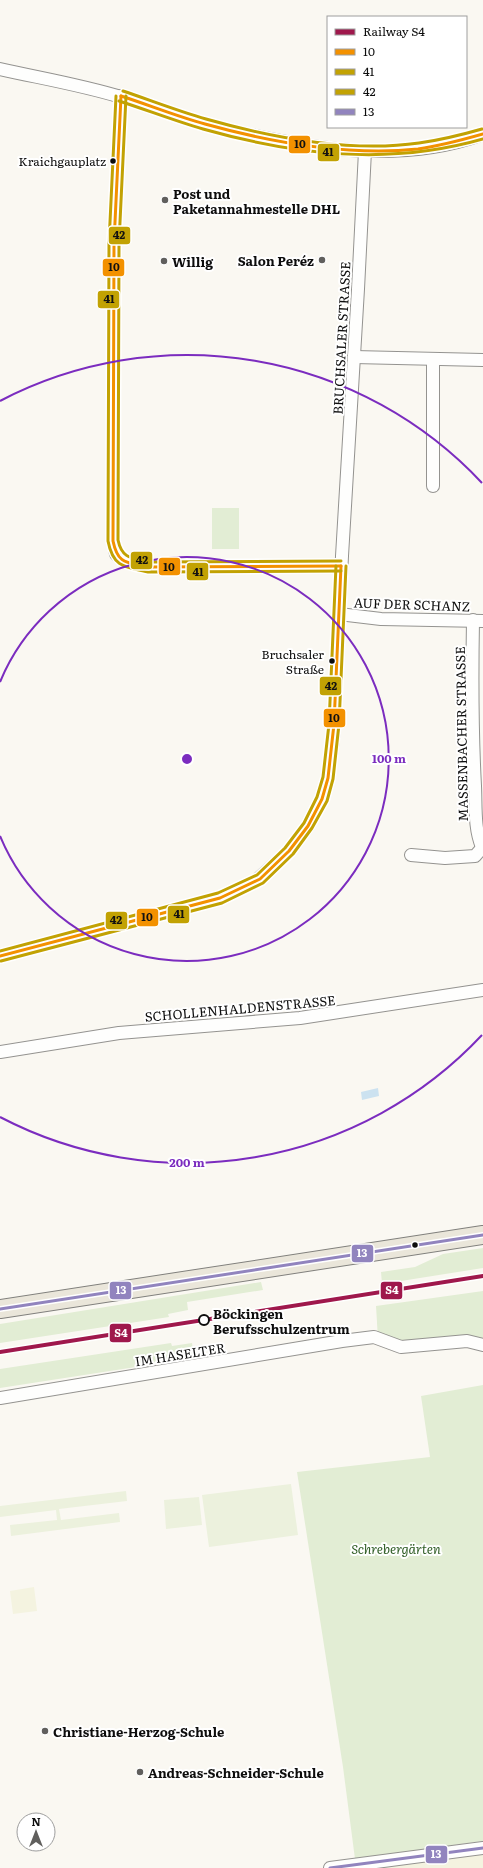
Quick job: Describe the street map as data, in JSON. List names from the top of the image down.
{
  "streets": {
    "street": [
      "BRUCHSALER STRASSE",
      "AUF DER SCHANZ",
      "MASSENBACHER STRASSE",
      "SCHOLLENHALDENSTRASSE",
      "IM HASELTER"
    ]
  },
  "crossings": [
    ["BRUCHSALER STRASSE", "AUF DER SCHANZ"],
    ["AUF DER SCHANZ", "MASSENBACHER STRASSE"]
  ],
  "parks": ["Schrebergärten"],
  "places": [
    "Kraichgauplatz",
    "Post und Paketannahmestelle DHL",
    "Salon Peréz",
    "Willig",
    "Bruchsaler Straße",
    "Böckingen Berufsschulzentrum",
    "Christiane-Herzog-Schule",
    "Andreas-Schneider-Schule"
  ],
  "lines": [
    "transit line 42",
    "transit line 10",
    "transit line 41",
    "transit line 13",
    "rail line S4"
  ],
  "legend": [
    "Railway S4",
    "10",
    "41",
    "42",
    "13"
  ],
  "north": "top",
  "rings": ["100 m", "200 m"]
}
